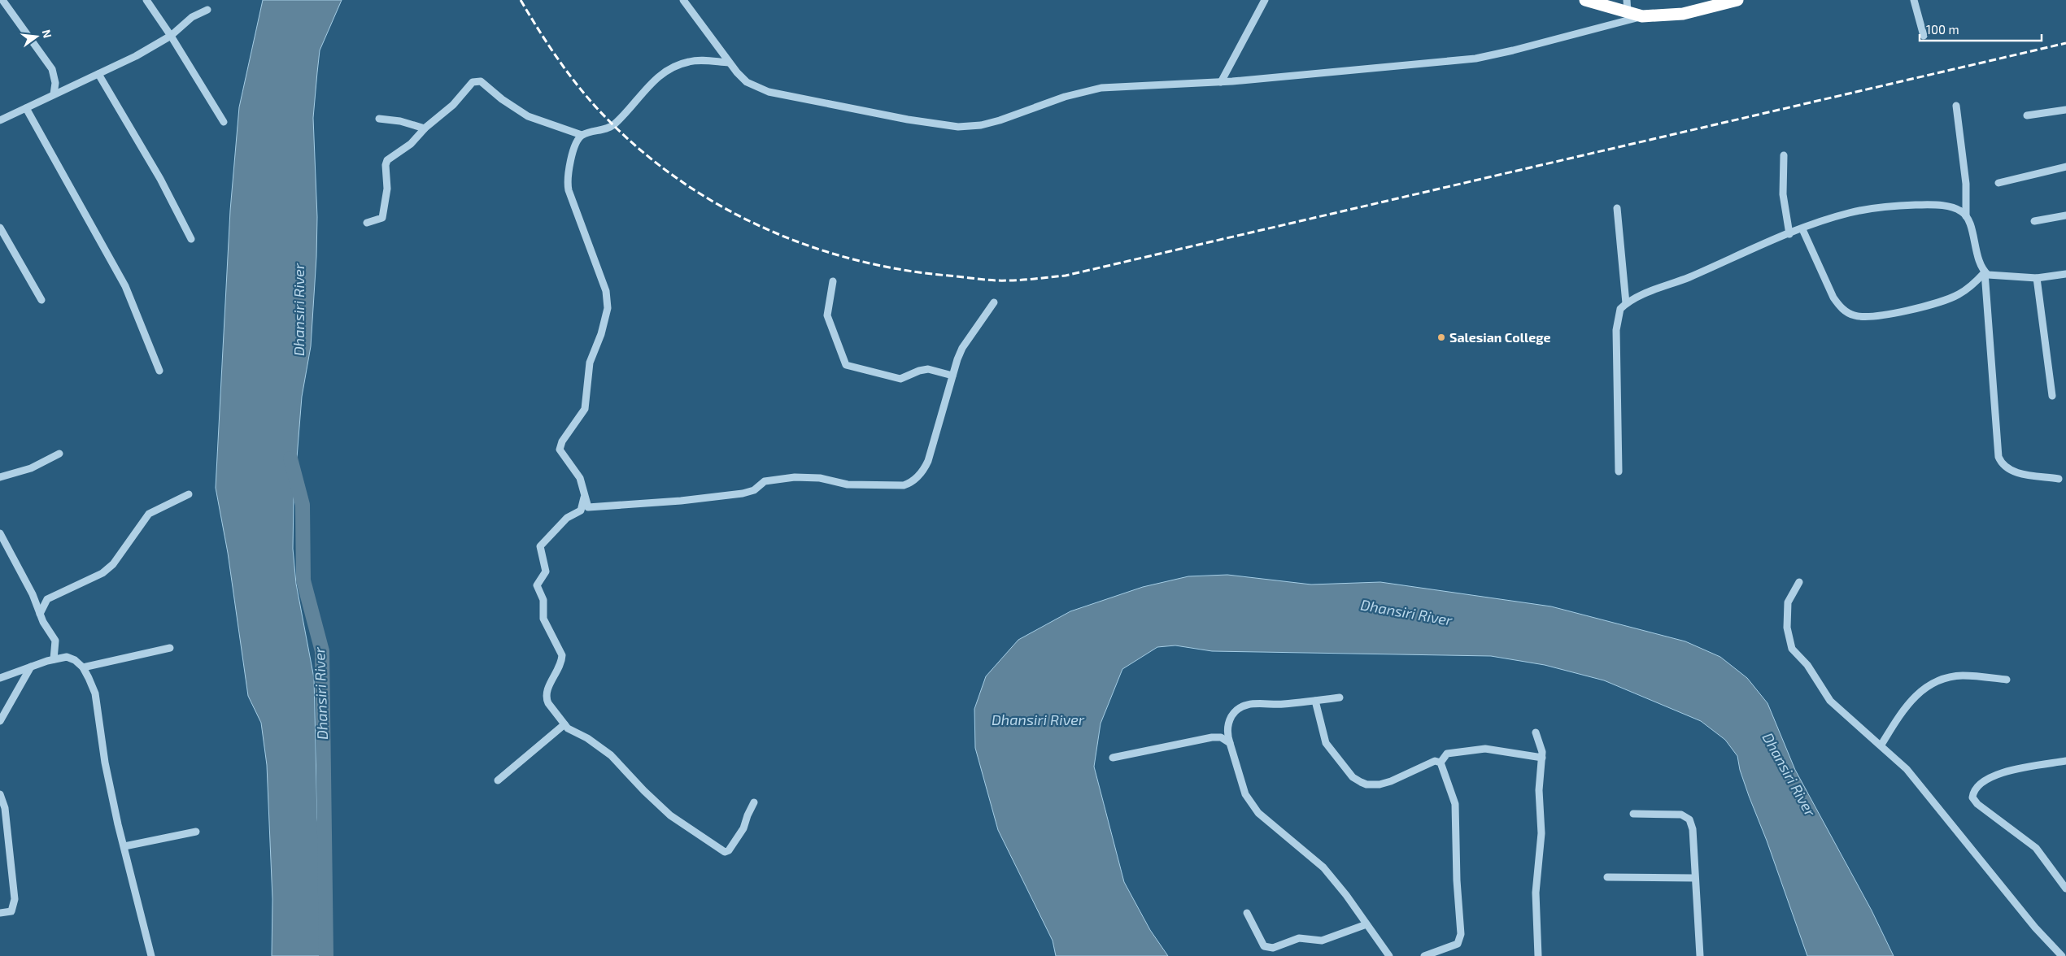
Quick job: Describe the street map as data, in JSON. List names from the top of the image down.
{
  "water": ["Dhansiri River"],
  "places": ["Salesian College"],
  "scale_bar": "100 m",
  "north": "right"
}
